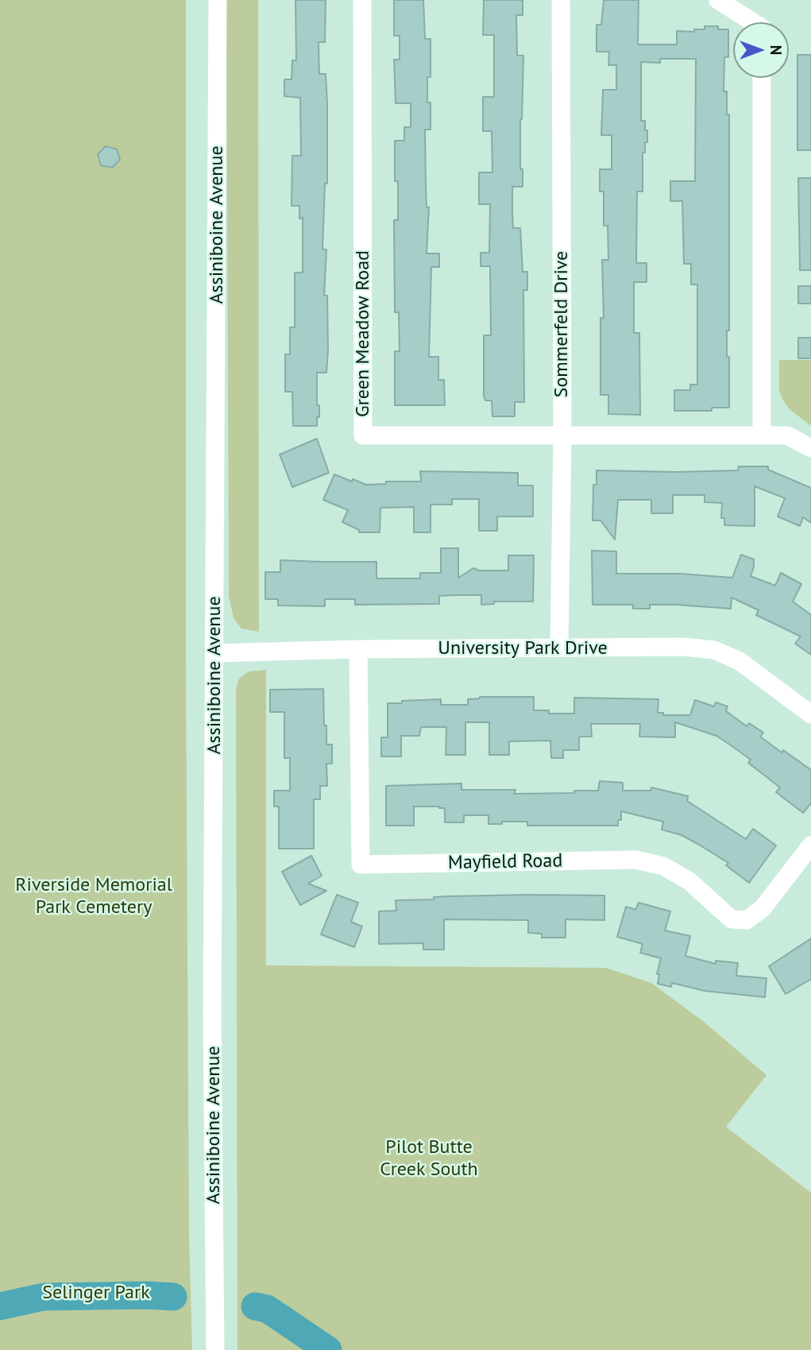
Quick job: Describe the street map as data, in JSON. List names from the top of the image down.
{
  "streets": {
    "street": [
      "Assiniboine Avenue",
      "Sommerfeld Drive",
      "Green Meadow Road",
      "University Park Drive",
      "Mayfield Road"
    ]
  },
  "crossings": [
    ["Assiniboine Avenue", "University Park Drive"],
    ["Sommerfeld Drive", "Green Meadow Road"],
    ["Sommerfeld Drive", "University Park Drive"],
    ["University Park Drive", "Mayfield Road"]
  ],
  "parks": ["Riverside Memorial Park Cemetery", "Pilot Butte Creek South", "Selinger Park"],
  "north": "right"
}
